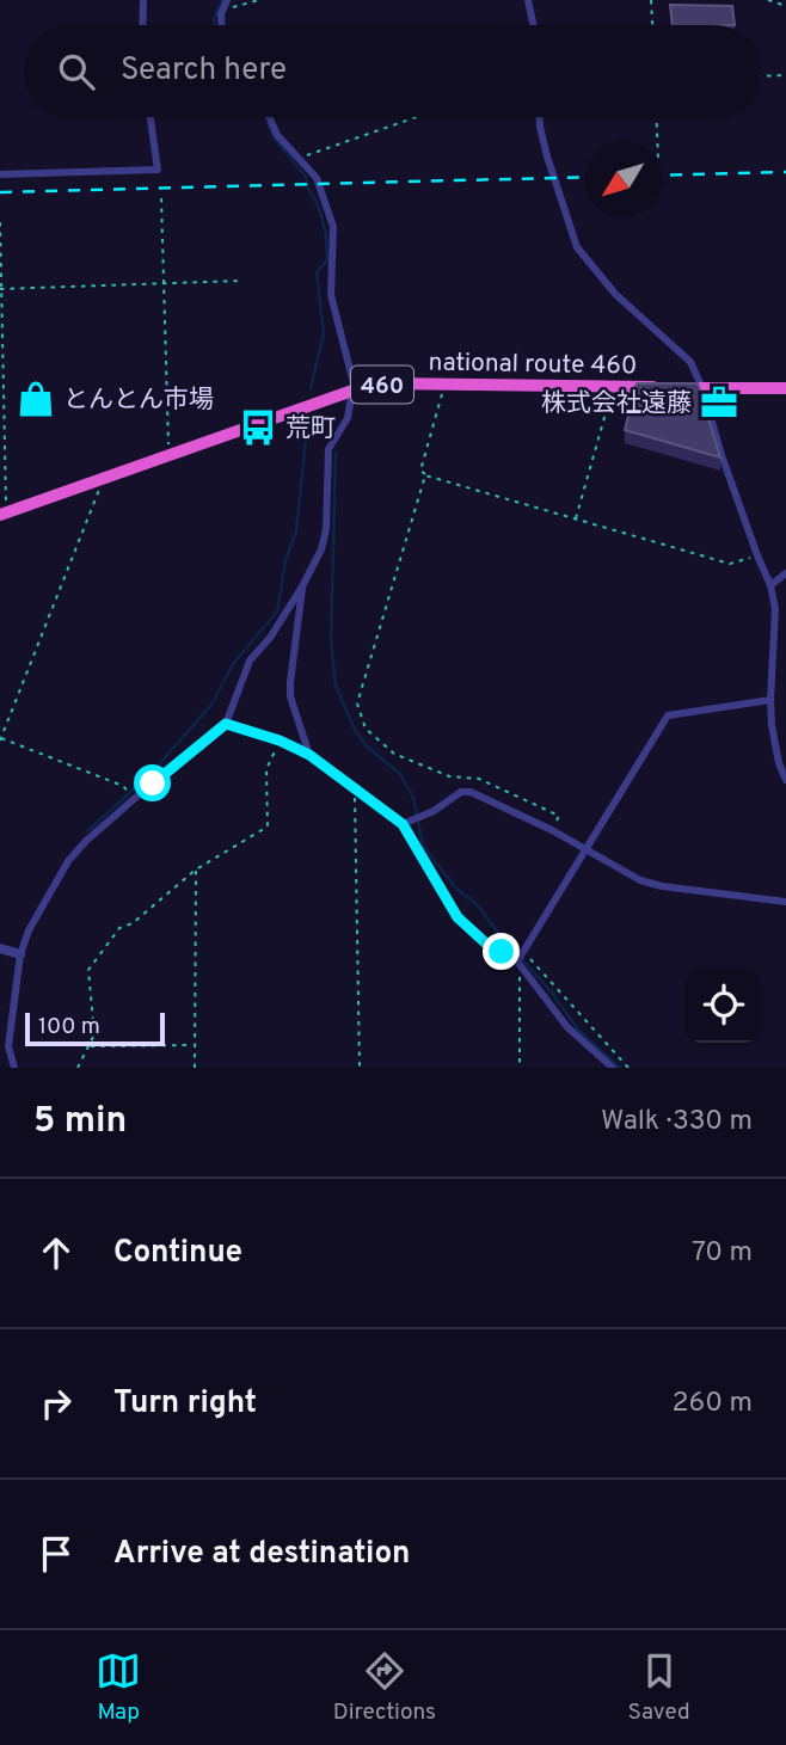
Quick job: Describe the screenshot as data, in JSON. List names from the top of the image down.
{
  "streets": {
    "highway": ["national route 460", "460"]
  },
  "places": {
    "shop": ["とんとん市場"],
    "office": ["株式会社遠藤"],
    "bus stop": ["荒町"]
  },
  "scale_bar": "100 m",
  "north": "bottom left",
  "page": {
    "search": "Search here",
    "scale": "100 m",
    "heading": ["5 min", "Walk · 330 m"],
    "list": [
      ["Continue", "70 m"],
      ["Turn right", "260 m"],
      "Arrive at destination"
    ],
    "nav": ["Map", "Directions", "Saved"]
  }
}
